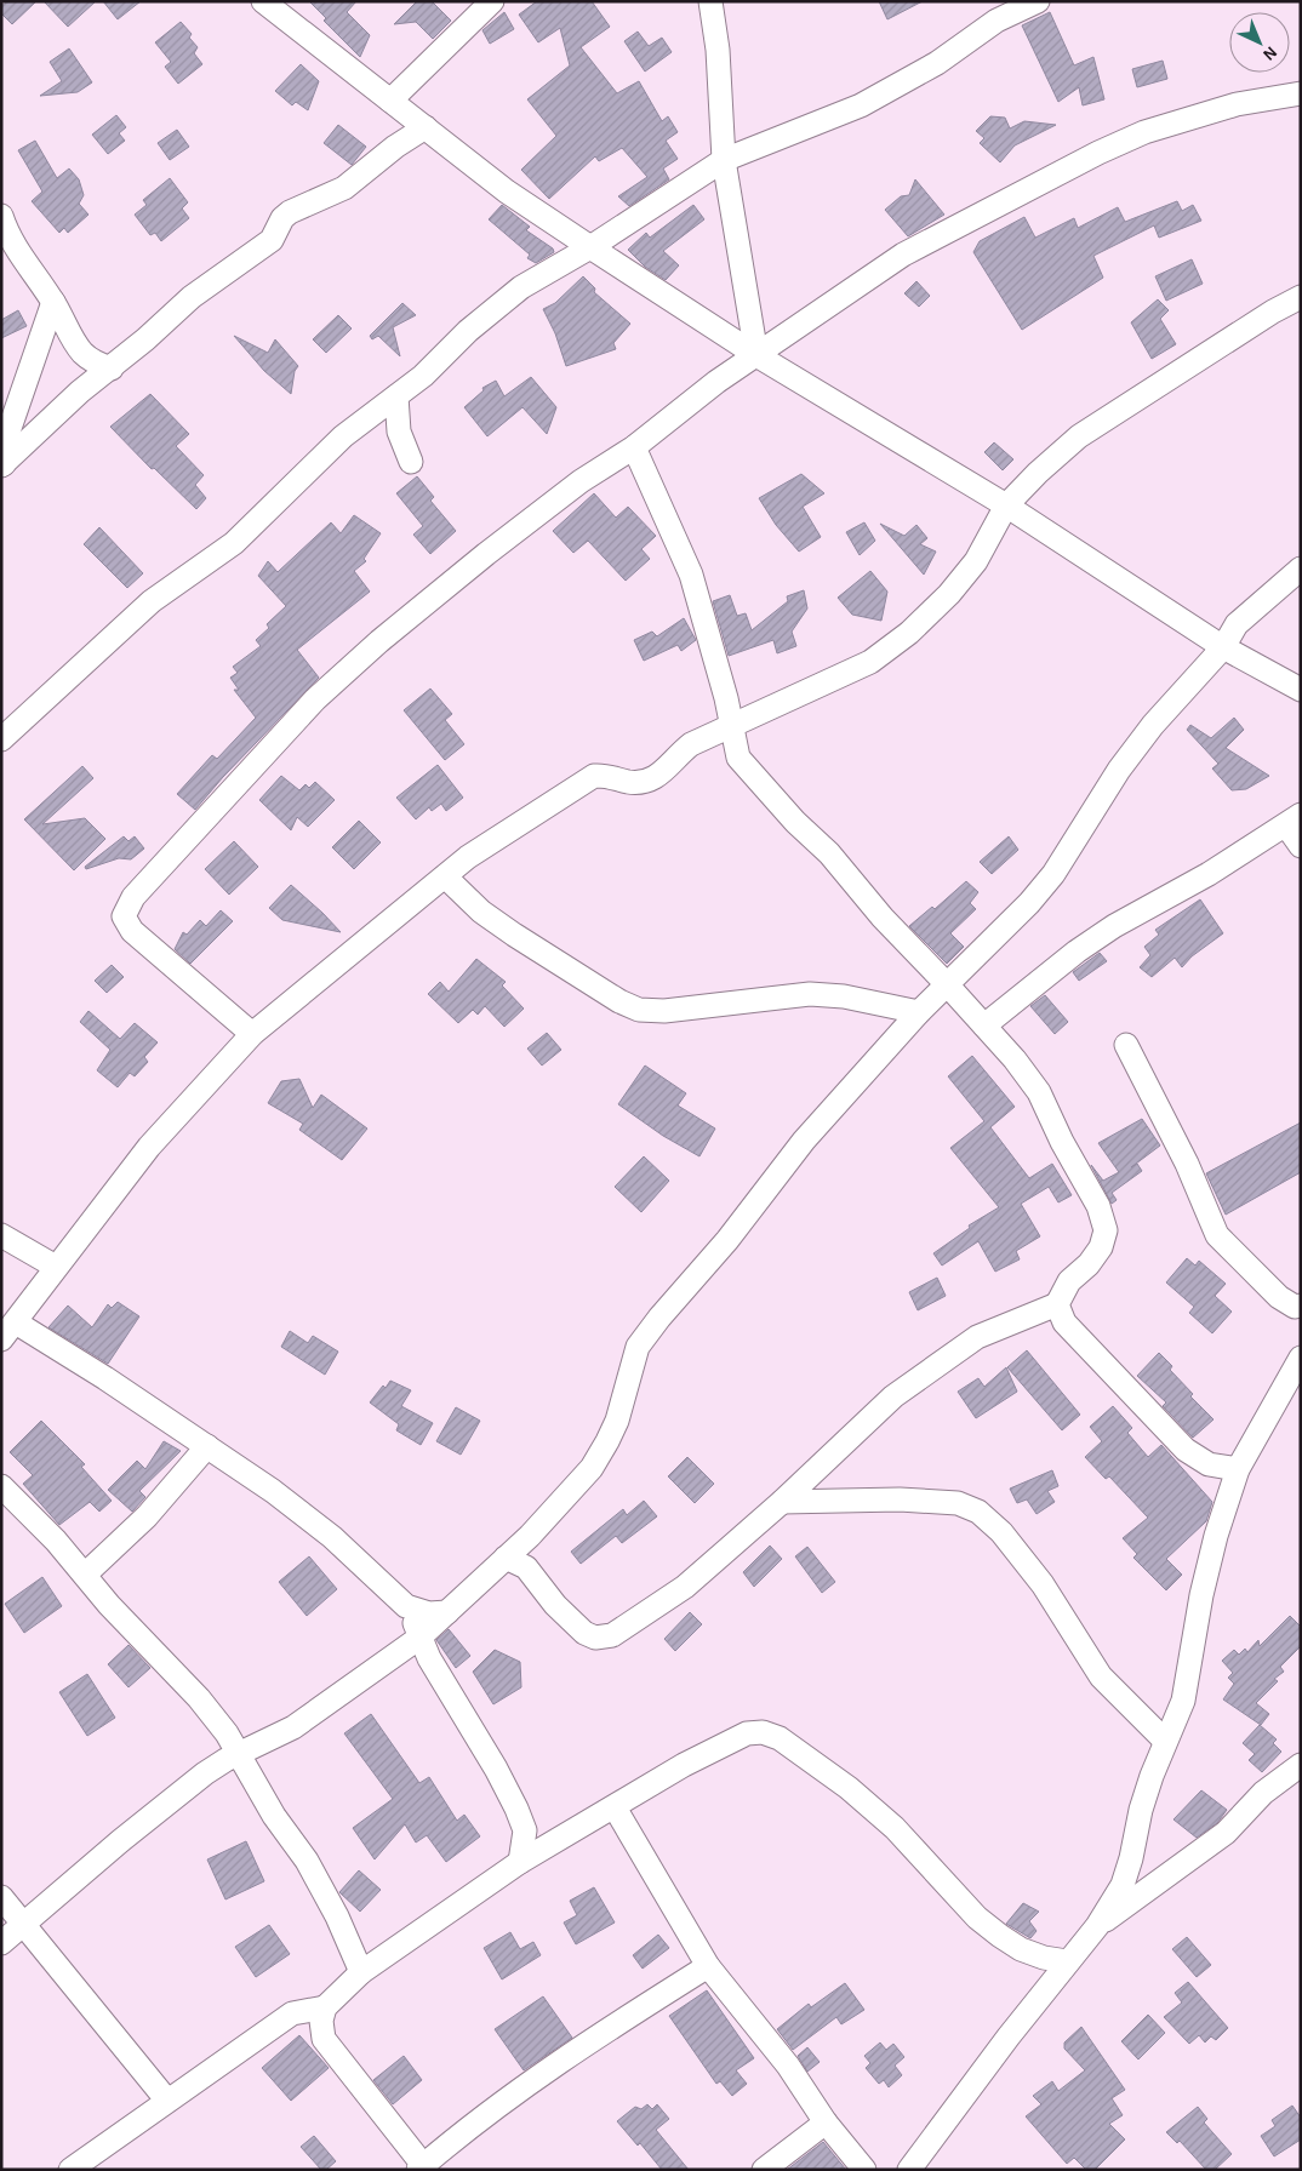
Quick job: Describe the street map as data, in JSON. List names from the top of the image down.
{
  "north": "bottom right"
}
